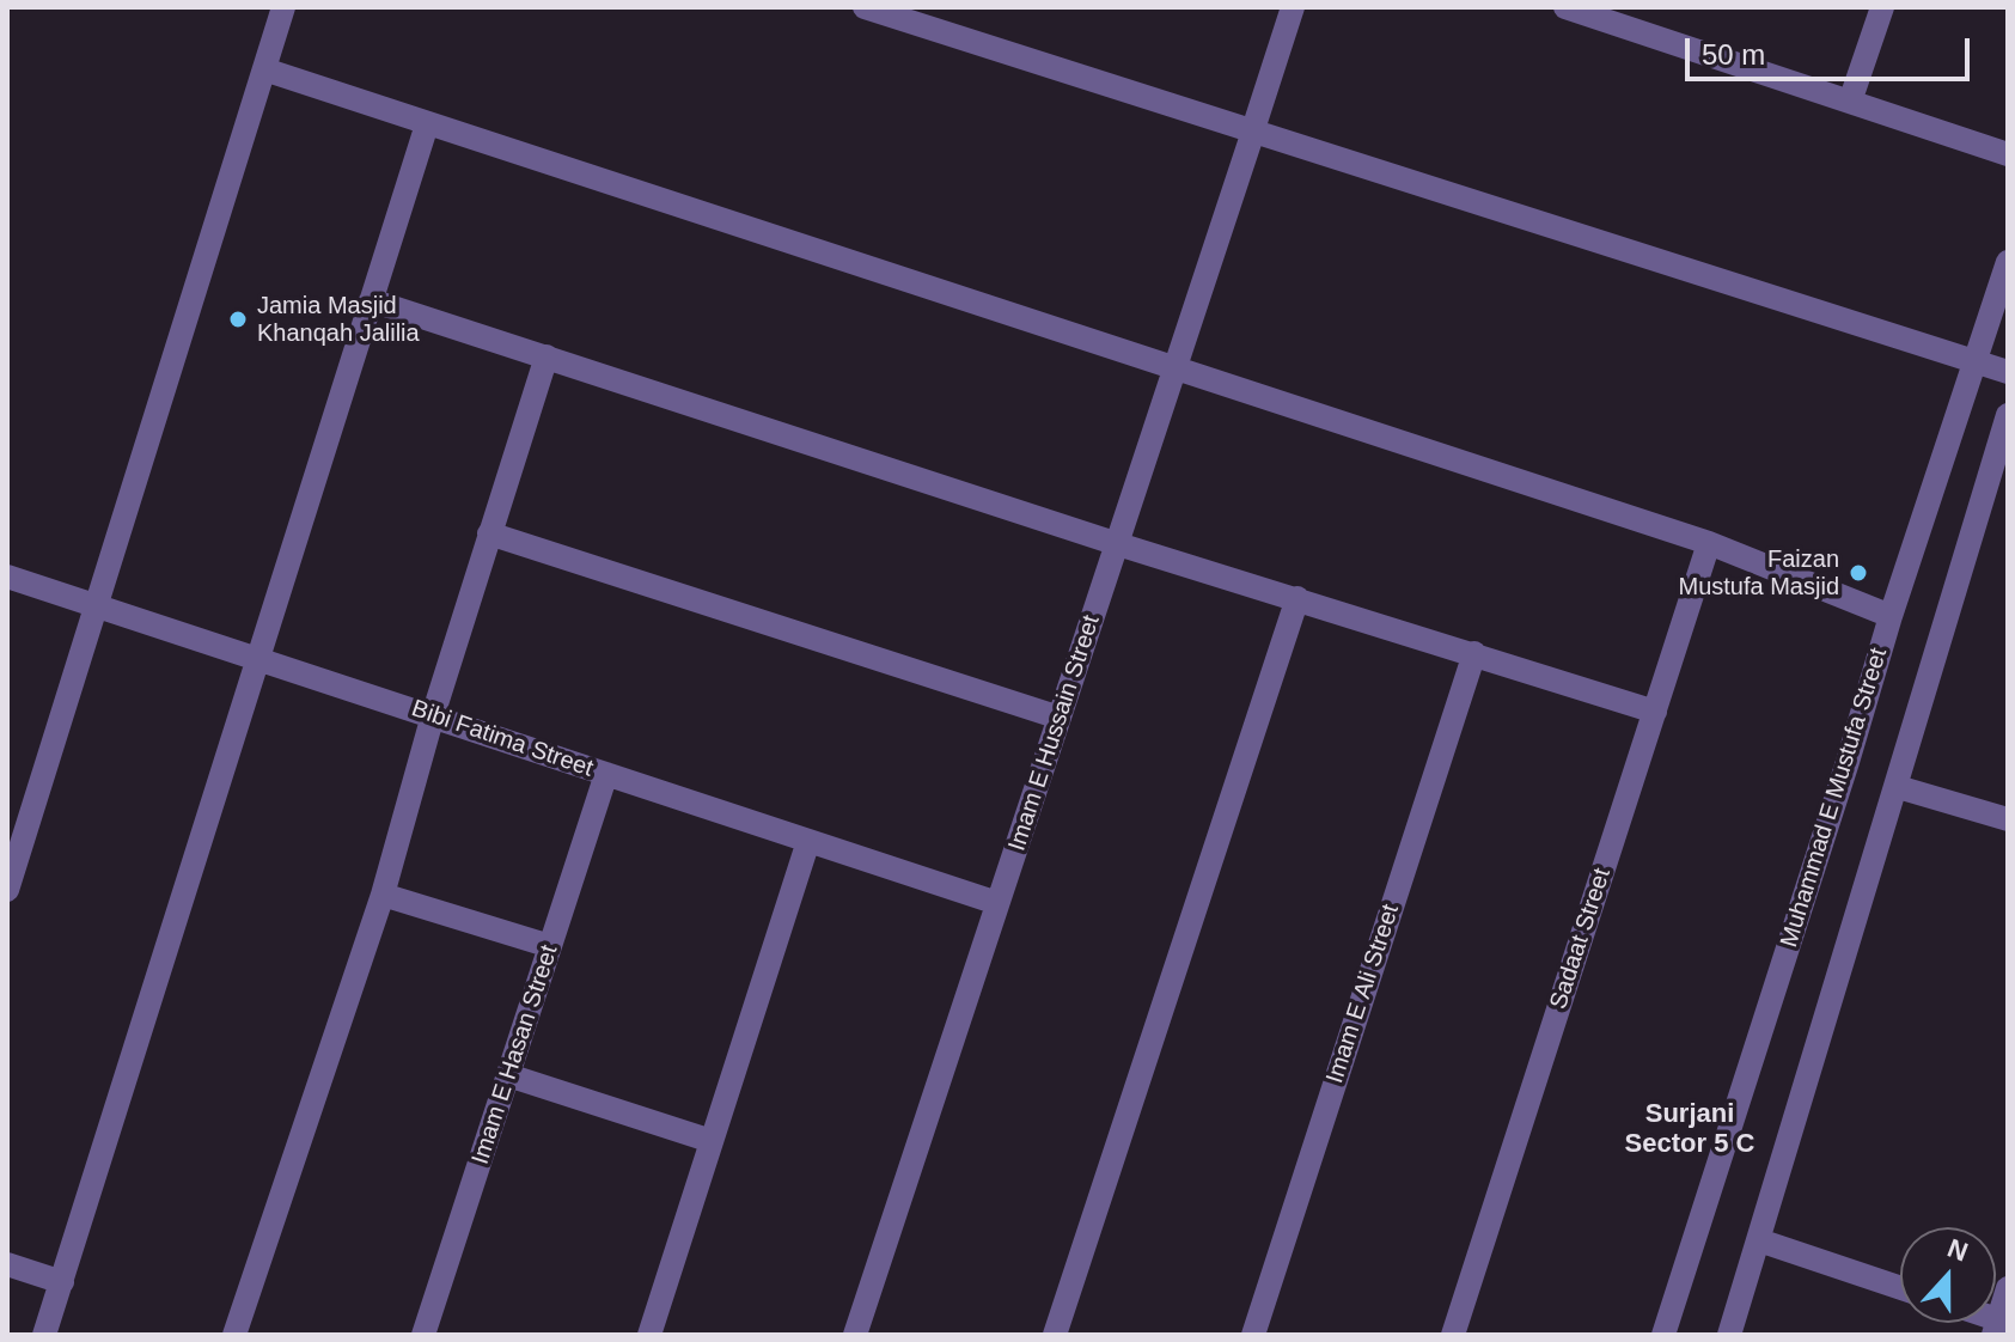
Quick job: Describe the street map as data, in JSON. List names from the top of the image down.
{
  "streets": {
    "street": [
      "Imam E Hussain Street",
      "Bibi Fatima Street",
      "Muhammad E Mustufa Street",
      "Sadaat Street",
      "Imam E Ali Street",
      "Imam E Hasan Street"
    ]
  },
  "crossings": [
    ["Imam E Hussain Street", "Bibi Fatima Street"],
    ["Bibi Fatima Street", "Imam E Hasan Street"]
  ],
  "districts": ["Surjani Sector 5 C"],
  "places": ["Jamia Masjid Khanqah Jalilia", "Faizan Mustufa Masjid"],
  "scale_bar": "50 m",
  "north": "top"
}
